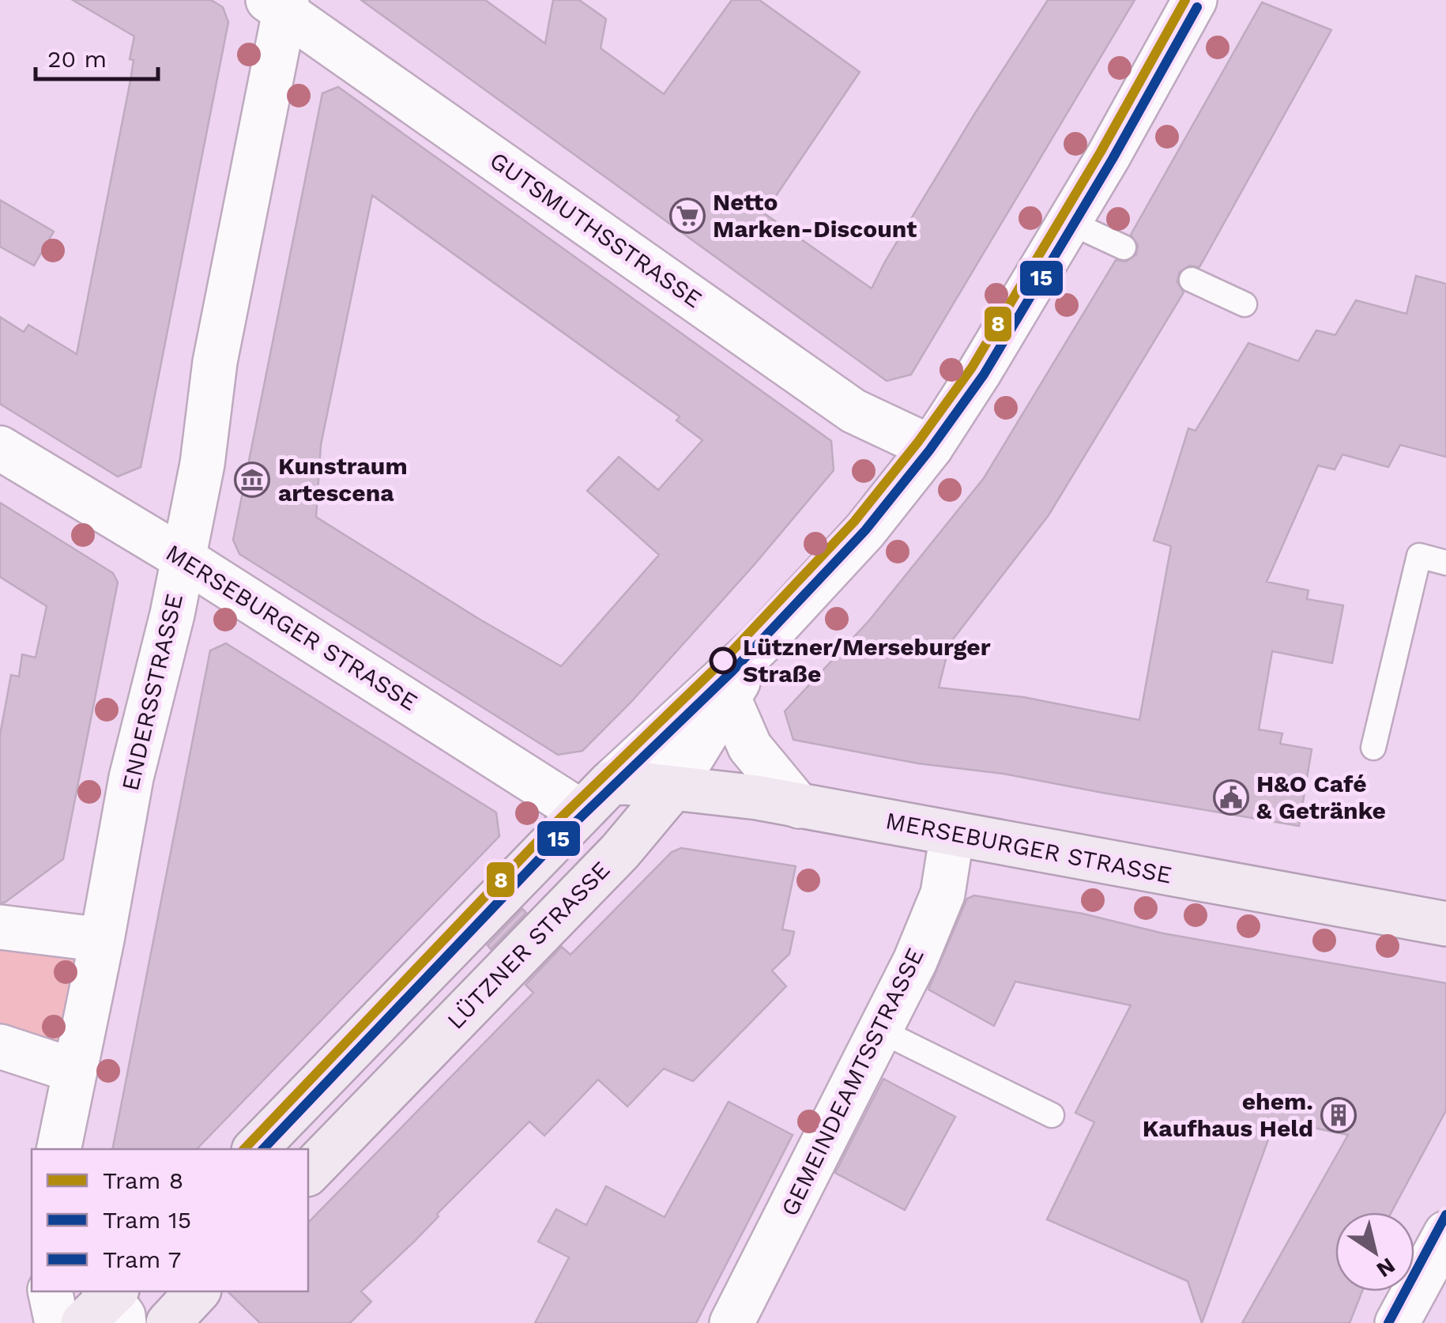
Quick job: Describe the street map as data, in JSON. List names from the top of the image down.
{
  "streets": {
    "main road": ["MERSEBURGER STRASSE", "LÜTZNER STRASSE"],
    "street": ["GUTSMUTHSSTRASSE", "ENDERSSTRASSE", "GEMEINDEAMTSSTRASSE"]
  },
  "crossings": [
    ["GUTSMUTHSSTRASSE", "ENDERSSTRASSE"],
    ["MERSEBURGER STRASSE", "ENDERSSTRASSE"],
    ["MERSEBURGER STRASSE", "LÜTZNER STRASSE"],
    ["MERSEBURGER STRASSE", "GEMEINDEAMTSSTRASSE"]
  ],
  "places": {
    "supermarket": ["Netto Marken-Discount"],
    "museum": ["Kunstraum artescena"],
    "other": ["Lützner/Merseburger Straße"],
    "public building": ["H&O Café & Getränke"],
    "building": ["ehem. Kaufhaus Held"]
  },
  "lines": ["tram line 8", "tram line 15", "tram line 7"],
  "legend": ["Tram 8", "Tram 15", "Tram 7"],
  "scale_bar": "20 m",
  "north": "bottom right"
}
